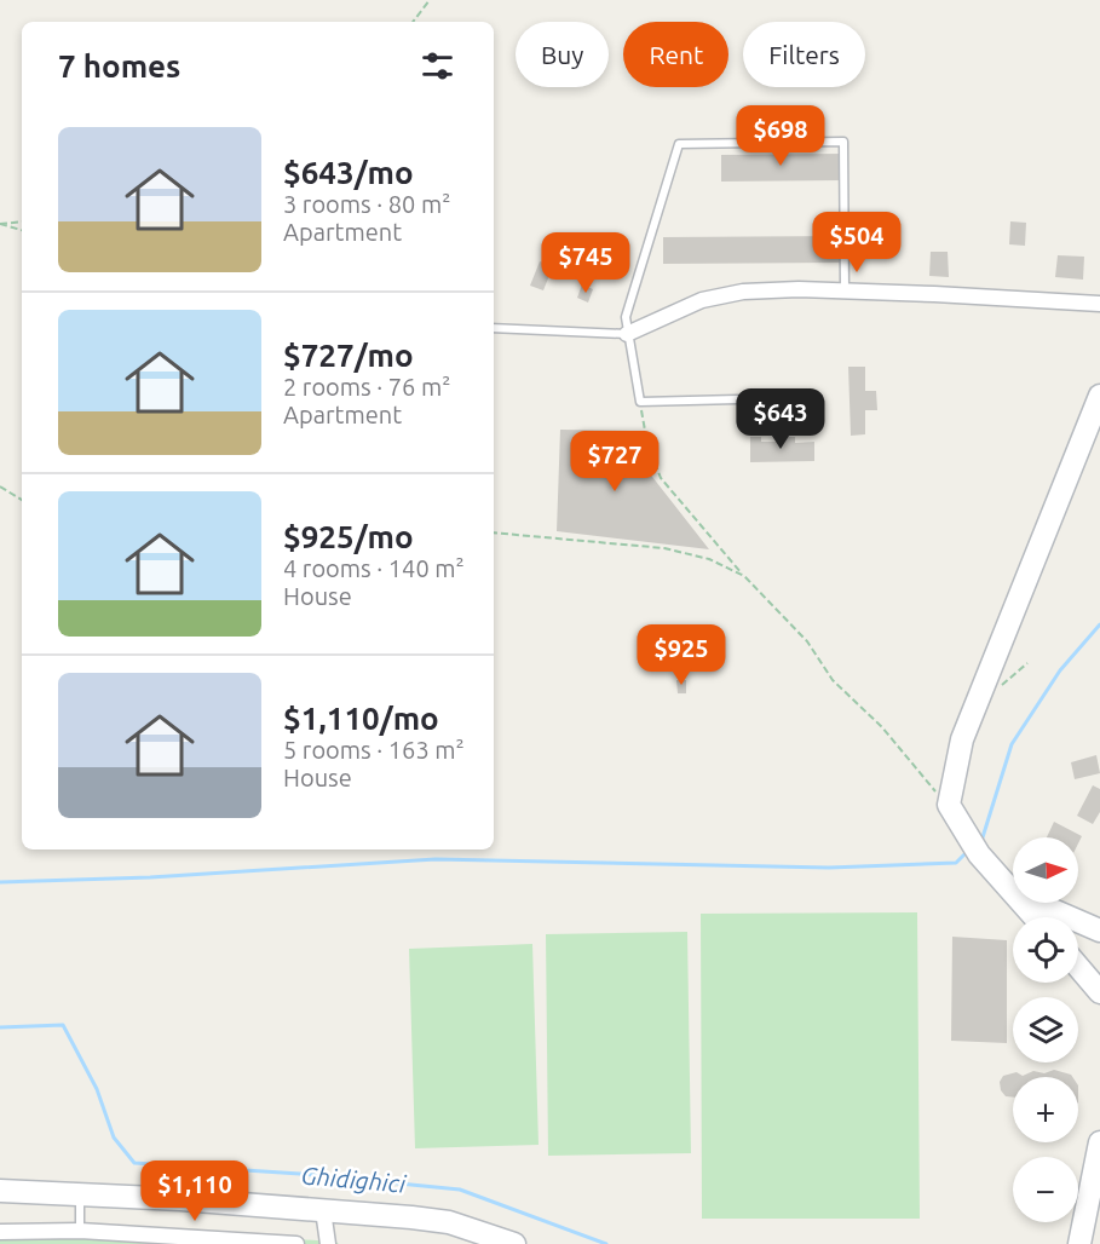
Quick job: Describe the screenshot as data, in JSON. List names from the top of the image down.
{
  "water": ["Ghidighici"],
  "north": "right",
  "page": {
    "chip": ["Buy", "Rent", "Filters"],
    "heading": "7 homes",
    "price": [
      "$698",
      "$504",
      "$745",
      "$643",
      "$727",
      "$925",
      "$1,110"
    ],
    "list": [
      {
        "name": "$643/mo",
        "note": "3 rooms · 80 m² · Apartment"
      },
      {
        "name": "$727/mo",
        "note": "2 rooms · 76 m² · Apartment"
      },
      {
        "name": "$925/mo",
        "note": "4 rooms · 140 m² · House"
      },
      {
        "name": "$1,110/mo",
        "note": "5 rooms · 163 m² · House"
      }
    ],
    "map_buttons": ["+", "−"]
  }
}
